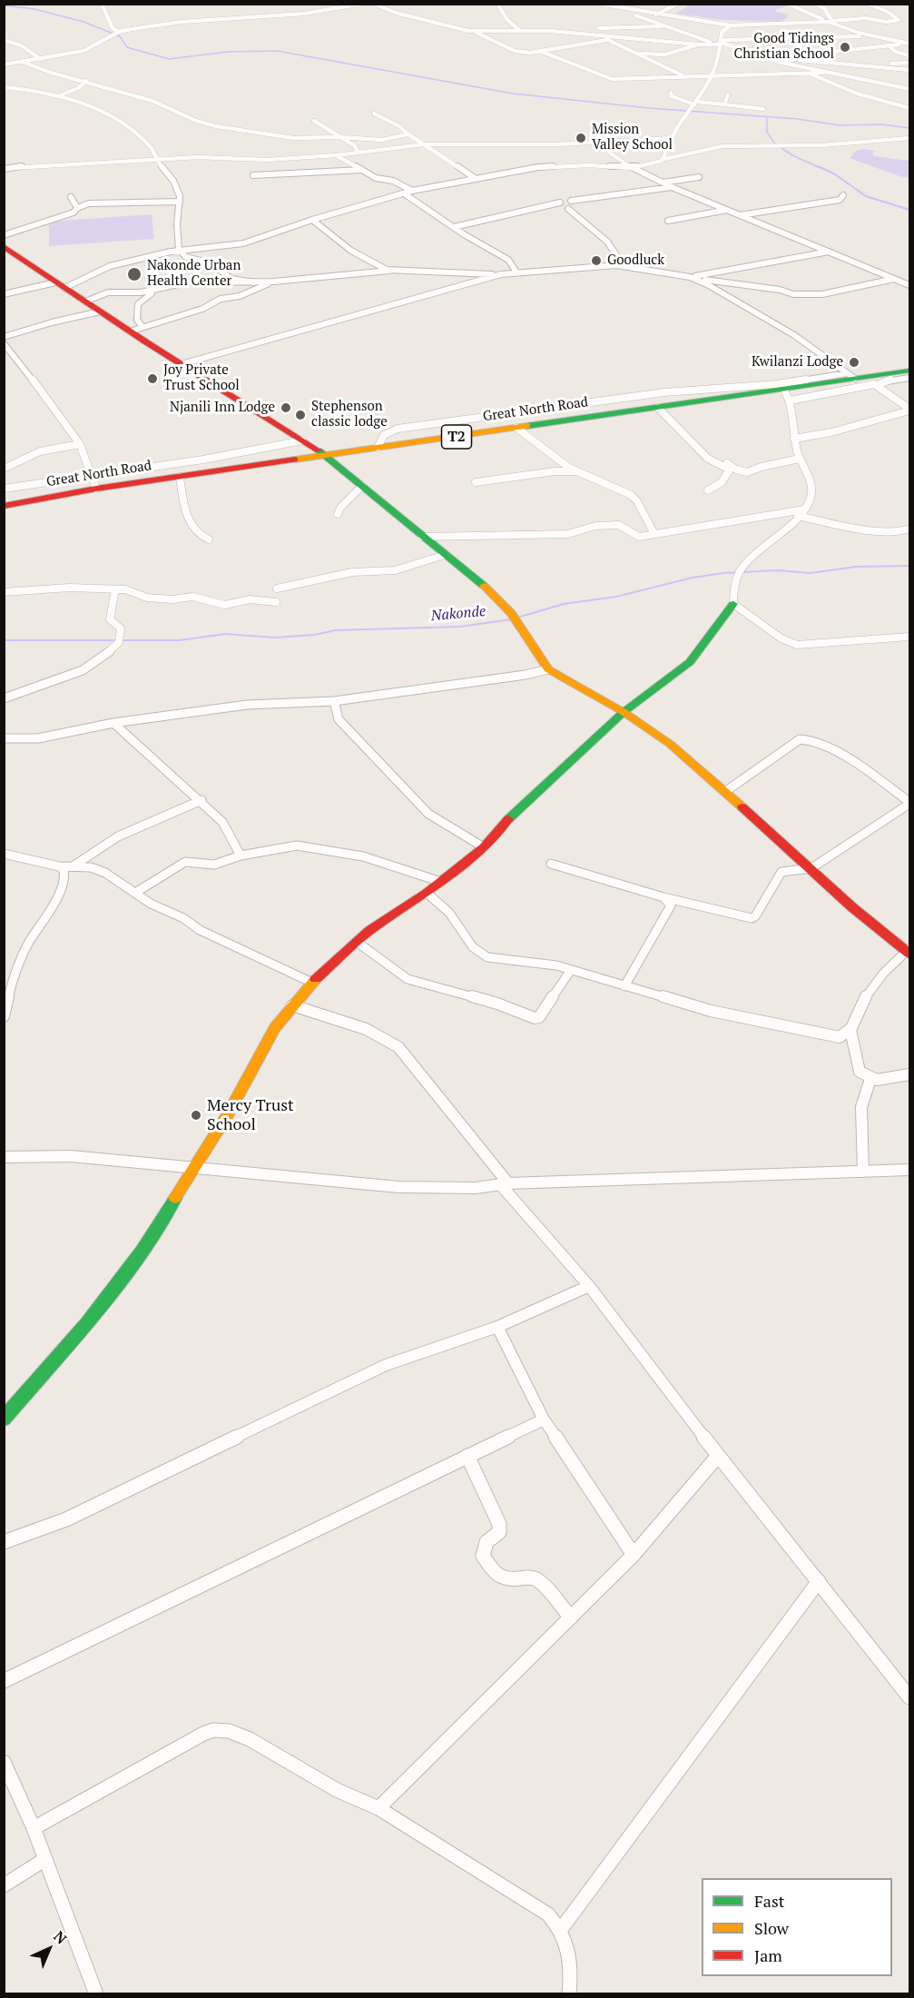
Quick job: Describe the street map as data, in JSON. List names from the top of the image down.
{
  "streets": {
    "main road": ["Great North Road", "T2"]
  },
  "water": ["Nakonde"],
  "places": [
    "Good Tidings Christian School",
    "Mission Valley School",
    "Goodluck",
    "Nakonde Urban Health Center",
    "Kwilanzi Lodge",
    "Joy Private Trust School",
    "Njanili Inn Lodge",
    "Stephenson classic lodge",
    "Mercy Trust School"
  ],
  "legend": ["Fast", "Slow", "Jam"],
  "north": "top right"
}
